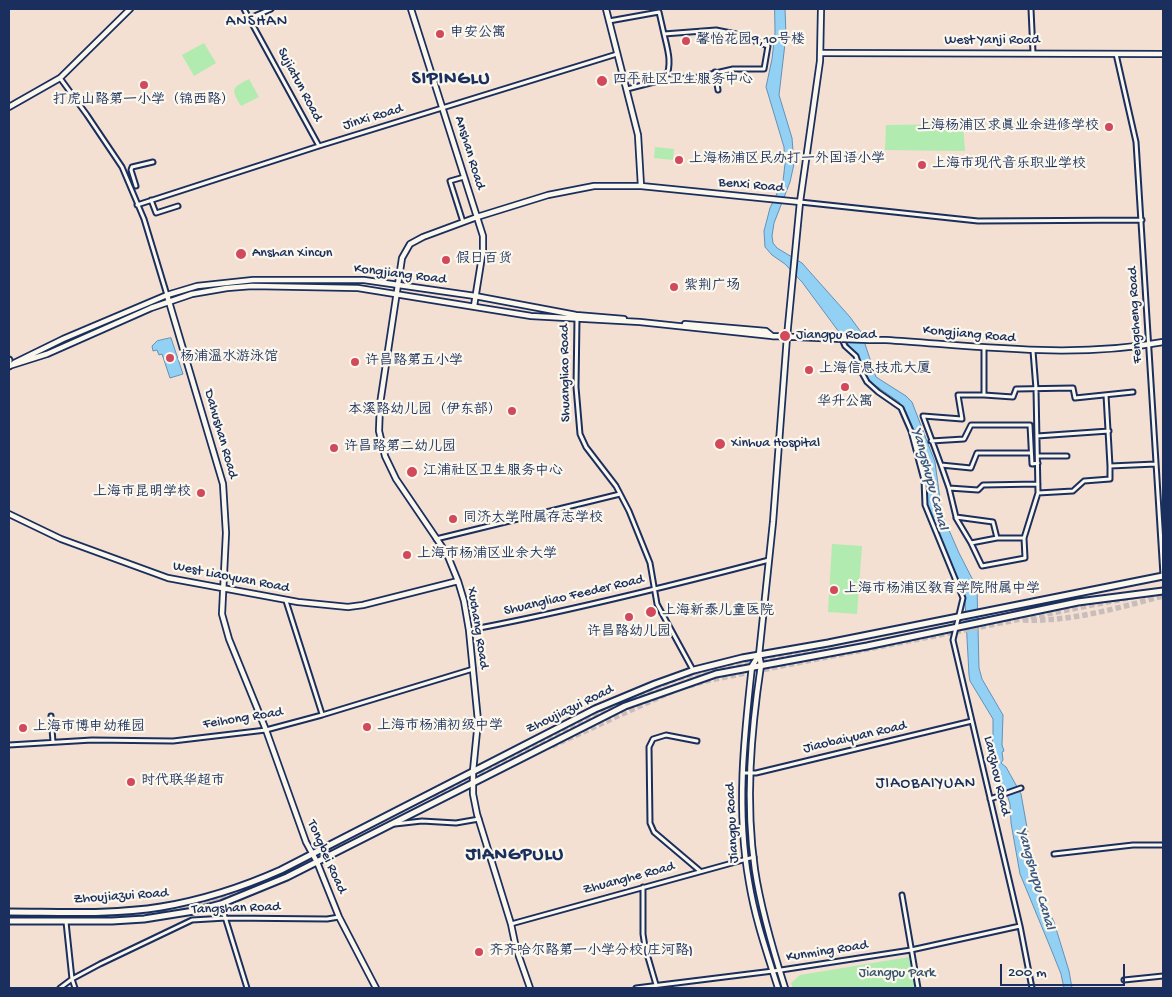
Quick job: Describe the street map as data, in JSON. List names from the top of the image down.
{
  "streets": {
    "main road": ["Zhoujiazui Road"],
    "street": [
      "West Yanji Road",
      "Sujiatun Road",
      "Jinxi Road",
      "Anshan Road",
      "Benxi Road",
      "Kongjiang Road",
      "Fengcheng Road",
      "Shuangliao Road",
      "Dahushan Road",
      "West Liaoyuan Road",
      "Shuangliao Feeder Road",
      "Xuchang Road",
      "Feihong Road",
      "Jiaobaiyuan Road",
      "Lanzhou Road",
      "Jiangpu Road",
      "Tongbei Road",
      "Zhuanghe Road",
      "Tangshan Road",
      "Kunming Road"
    ]
  },
  "crossings": [
    ["West Yanji Road", "Fengcheng Road"],
    ["West Yanji Road", "Jiangpu Road"],
    ["Sujiatun Road", "Jinxi Road"],
    ["Jinxi Road", "Anshan Road"],
    ["Jinxi Road", "Dahushan Road"],
    ["Anshan Road", "Benxi Road"],
    ["Anshan Road", "Kongjiang Road"],
    ["Benxi Road", "Kongjiang Road"],
    ["Benxi Road", "Fengcheng Road"],
    ["Benxi Road", "Xuchang Road"],
    ["Benxi Road", "Jiangpu Road"],
    ["Kongjiang Road", "Fengcheng Road"],
    ["Kongjiang Road", "Shuangliao Road"],
    ["Kongjiang Road", "Dahushan Road"],
    ["Kongjiang Road", "Xuchang Road"],
    ["Kongjiang Road", "Jiangpu Road"],
    ["Fengcheng Road", "Zhoujiazui Road"],
    ["Shuangliao Road", "Shuangliao Feeder Road"],
    ["Shuangliao Road", "Zhoujiazui Road"],
    ["Dahushan Road", "West Liaoyuan Road"],
    ["Dahushan Road", "Feihong Road"],
    ["Dahushan Road", "Tongbei Road"],
    ["West Liaoyuan Road", "Xuchang Road"],
    ["Shuangliao Feeder Road", "Xuchang Road"],
    ["Shuangliao Feeder Road", "Jiangpu Road"],
    ["Xuchang Road", "Zhoujiazui Road"],
    ["Xuchang Road", "Feihong Road"],
    ["Xuchang Road", "Zhuanghe Road"],
    ["Zhoujiazui Road", "Lanzhou Road"],
    ["Zhoujiazui Road", "Jiangpu Road"],
    ["Zhoujiazui Road", "Tongbei Road"],
    ["Feihong Road", "Tongbei Road"],
    ["Jiaobaiyuan Road", "Lanzhou Road"],
    ["Jiaobaiyuan Road", "Jiangpu Road"],
    ["Lanzhou Road", "Kunming Road"],
    ["Jiangpu Road", "Zhuanghe Road"],
    ["Jiangpu Road", "Kunming Road"],
    ["Tongbei Road", "Tangshan Road"]
  ],
  "districts": [
    "ANSHAN",
    "SIPINGLU",
    "JIAOBAIYUAN",
    "JIANGPULU"
  ],
  "water": ["Yangshupu Canal"],
  "parks": ["Jiangpu Park"],
  "places": [
    "申安公寓",
    "馨怡花园9,10号楼",
    "四平社区卫生服务中心",
    "打虎山路第一小学（锦西路）",
    "上海杨浦区求真业余进修学校",
    "‌上海杨浦区民办打一外国语小学",
    "上海市现代音乐职业学校",
    "Anshan Xincun",
    "假日百货",
    "紫荆广场",
    "Jiangpu Road",
    "杨浦温水游泳馆",
    "许昌路第五小学",
    "上海信息技术大厦",
    "华升公寓",
    "本溪路幼儿园（伊东部）",
    "Xinhua Hospital",
    "许昌路第二幼儿园",
    "江浦社区卫生服务中心",
    "上海市昆明学校",
    "同济大学附属存志学校",
    "上海市杨浦区业余大学",
    "上海市杨浦区教育学院附属中学",
    "上海新泰儿童医院",
    "许昌路幼儿园",
    "上海市杨浦初级中学",
    "上海市博申幼稚园",
    "时代联华超市",
    "齐齐哈尔路第一小学分校(庄河路)"
  ],
  "scale_bar": "200 m"
}
